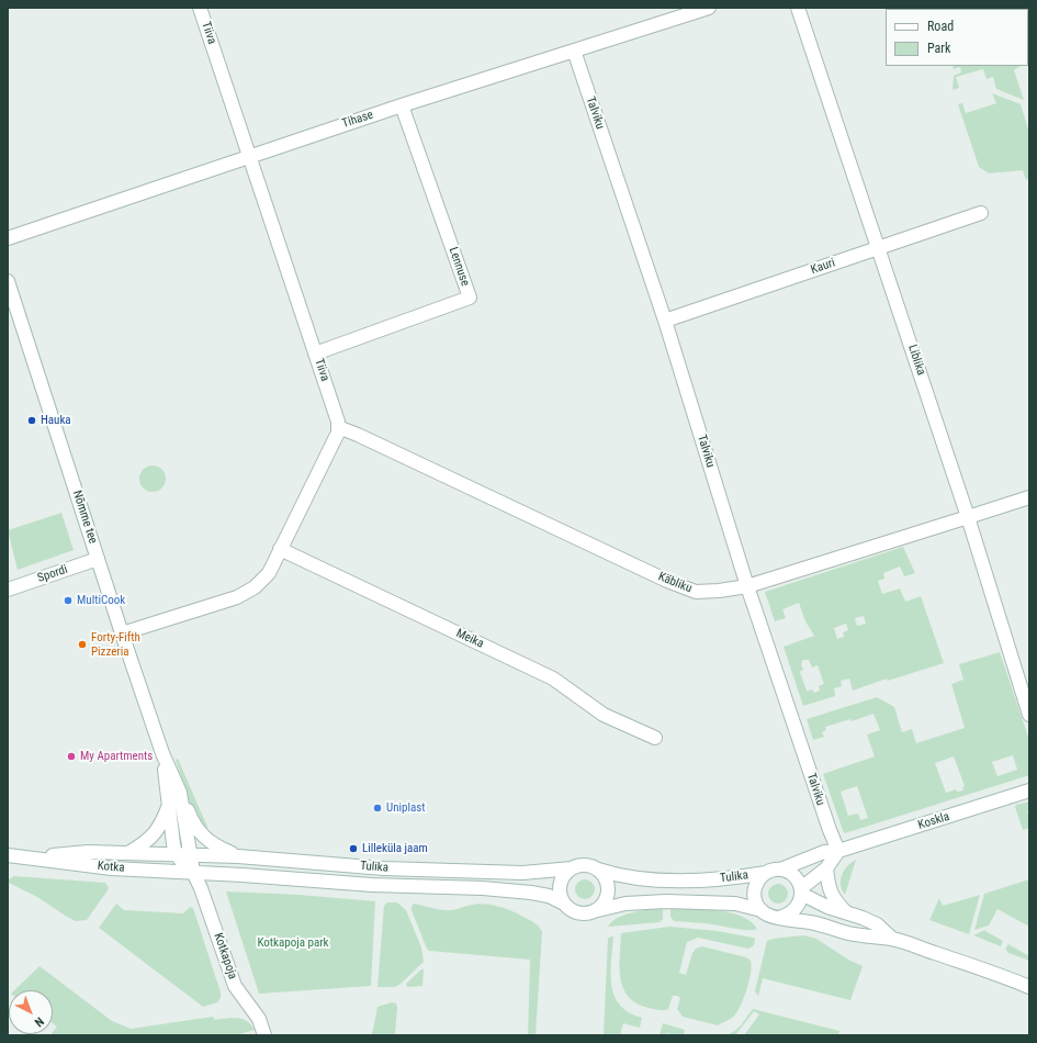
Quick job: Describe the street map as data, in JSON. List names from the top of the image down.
{
  "streets": {
    "street": [
      "Tiiva",
      "Talviku",
      "Tihase",
      "Lennuse",
      "Kauri",
      "Liblika",
      "Nõmme tee",
      "Spordi",
      "Käbliku",
      "Meika",
      "Koskla",
      "Kotka",
      "Tulika",
      "Kotkapoja"
    ]
  },
  "crossings": [
    ["Tiiva", "Tihase"],
    ["Tiiva", "Lennuse"],
    ["Tiiva", "Käbliku"],
    ["Talviku", "Tihase"],
    ["Talviku", "Kauri"],
    ["Talviku", "Käbliku"],
    ["Talviku", "Koskla"],
    ["Tihase", "Lennuse"],
    ["Kauri", "Liblika"],
    ["Liblika", "Käbliku"],
    ["Nõmme tee", "Spordi"],
    ["Nõmme tee", "Kotka"],
    ["Nõmme tee", "Tulika"],
    ["Nõmme tee", "Kotkapoja"],
    ["Koskla", "Tulika"],
    ["Kotka", "Tulika"],
    ["Kotka", "Kotkapoja"],
    ["Tulika", "Kotkapoja"]
  ],
  "parks": ["Kotkapoja park"],
  "places": [
    "Hauka",
    "MultiCook",
    "Forty-Fifth Pizzeria",
    "My Apartments",
    "Uniplast",
    "Lilleküla jaam"
  ],
  "legend": ["Road", "Park"],
  "north": "bottom right"
}
